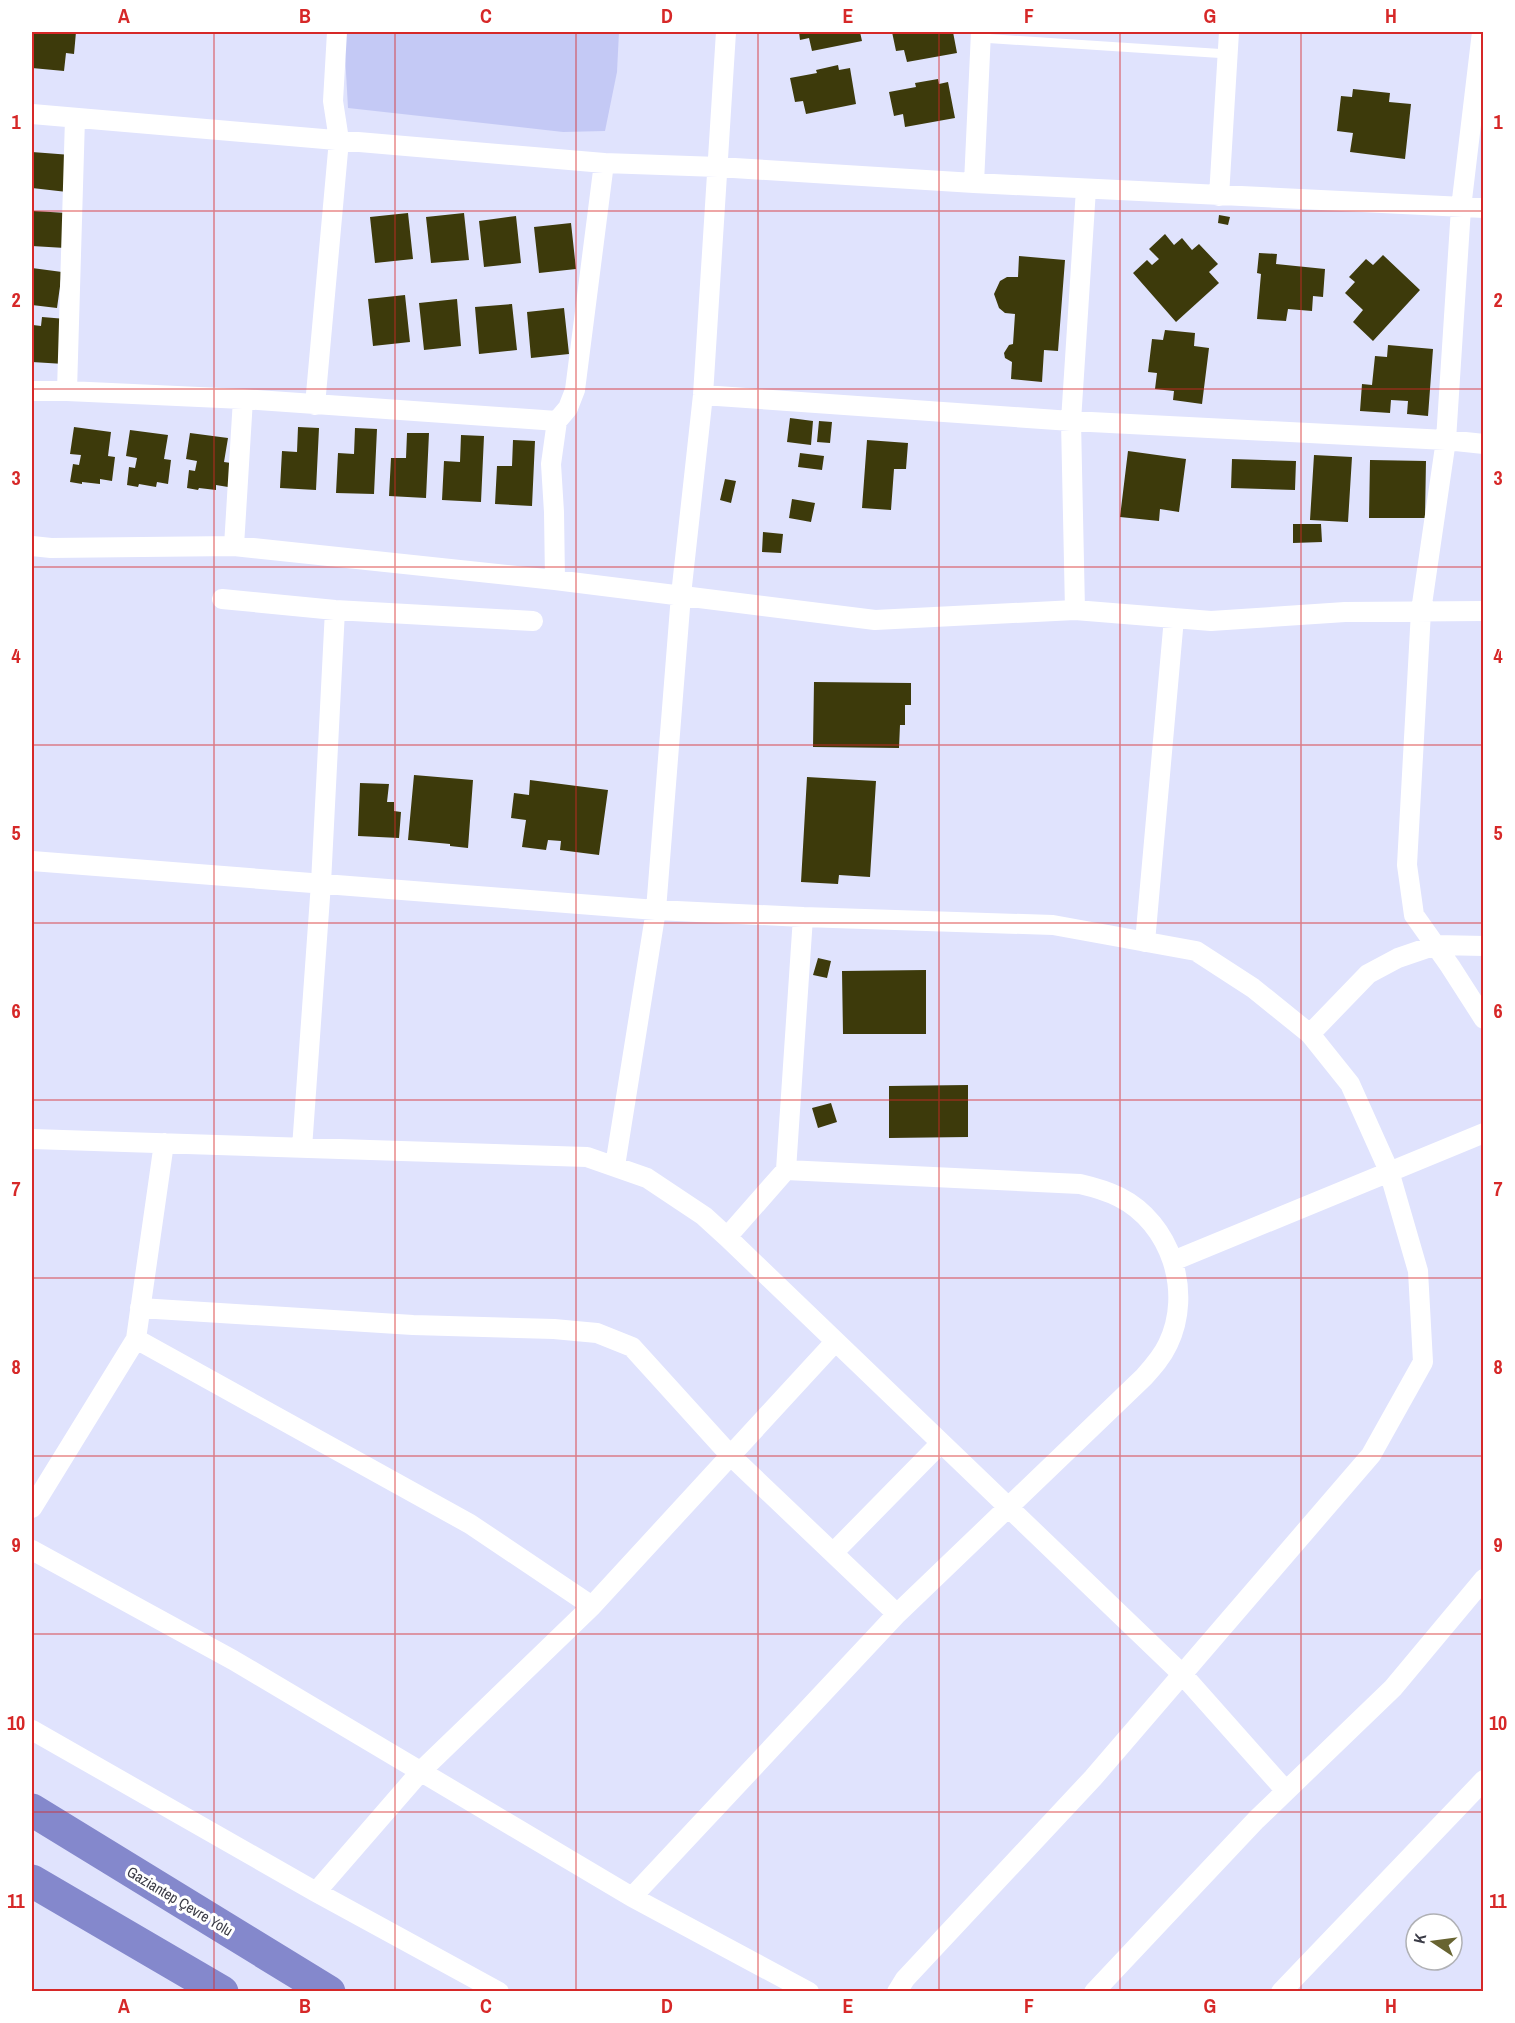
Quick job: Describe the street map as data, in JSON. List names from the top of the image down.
{
  "streets": {
    "highway": ["Gaziantep Çevre Yolu"]
  },
  "north": "left",
  "grid": {
    "columns": [
      "A",
      "B",
      "C",
      "D",
      "E",
      "F",
      "G",
      "H"
    ],
    "rows": [
      "1",
      "2",
      "3",
      "4",
      "5",
      "6",
      "7",
      "8",
      "9",
      "10",
      "11"
    ]
  }
}
